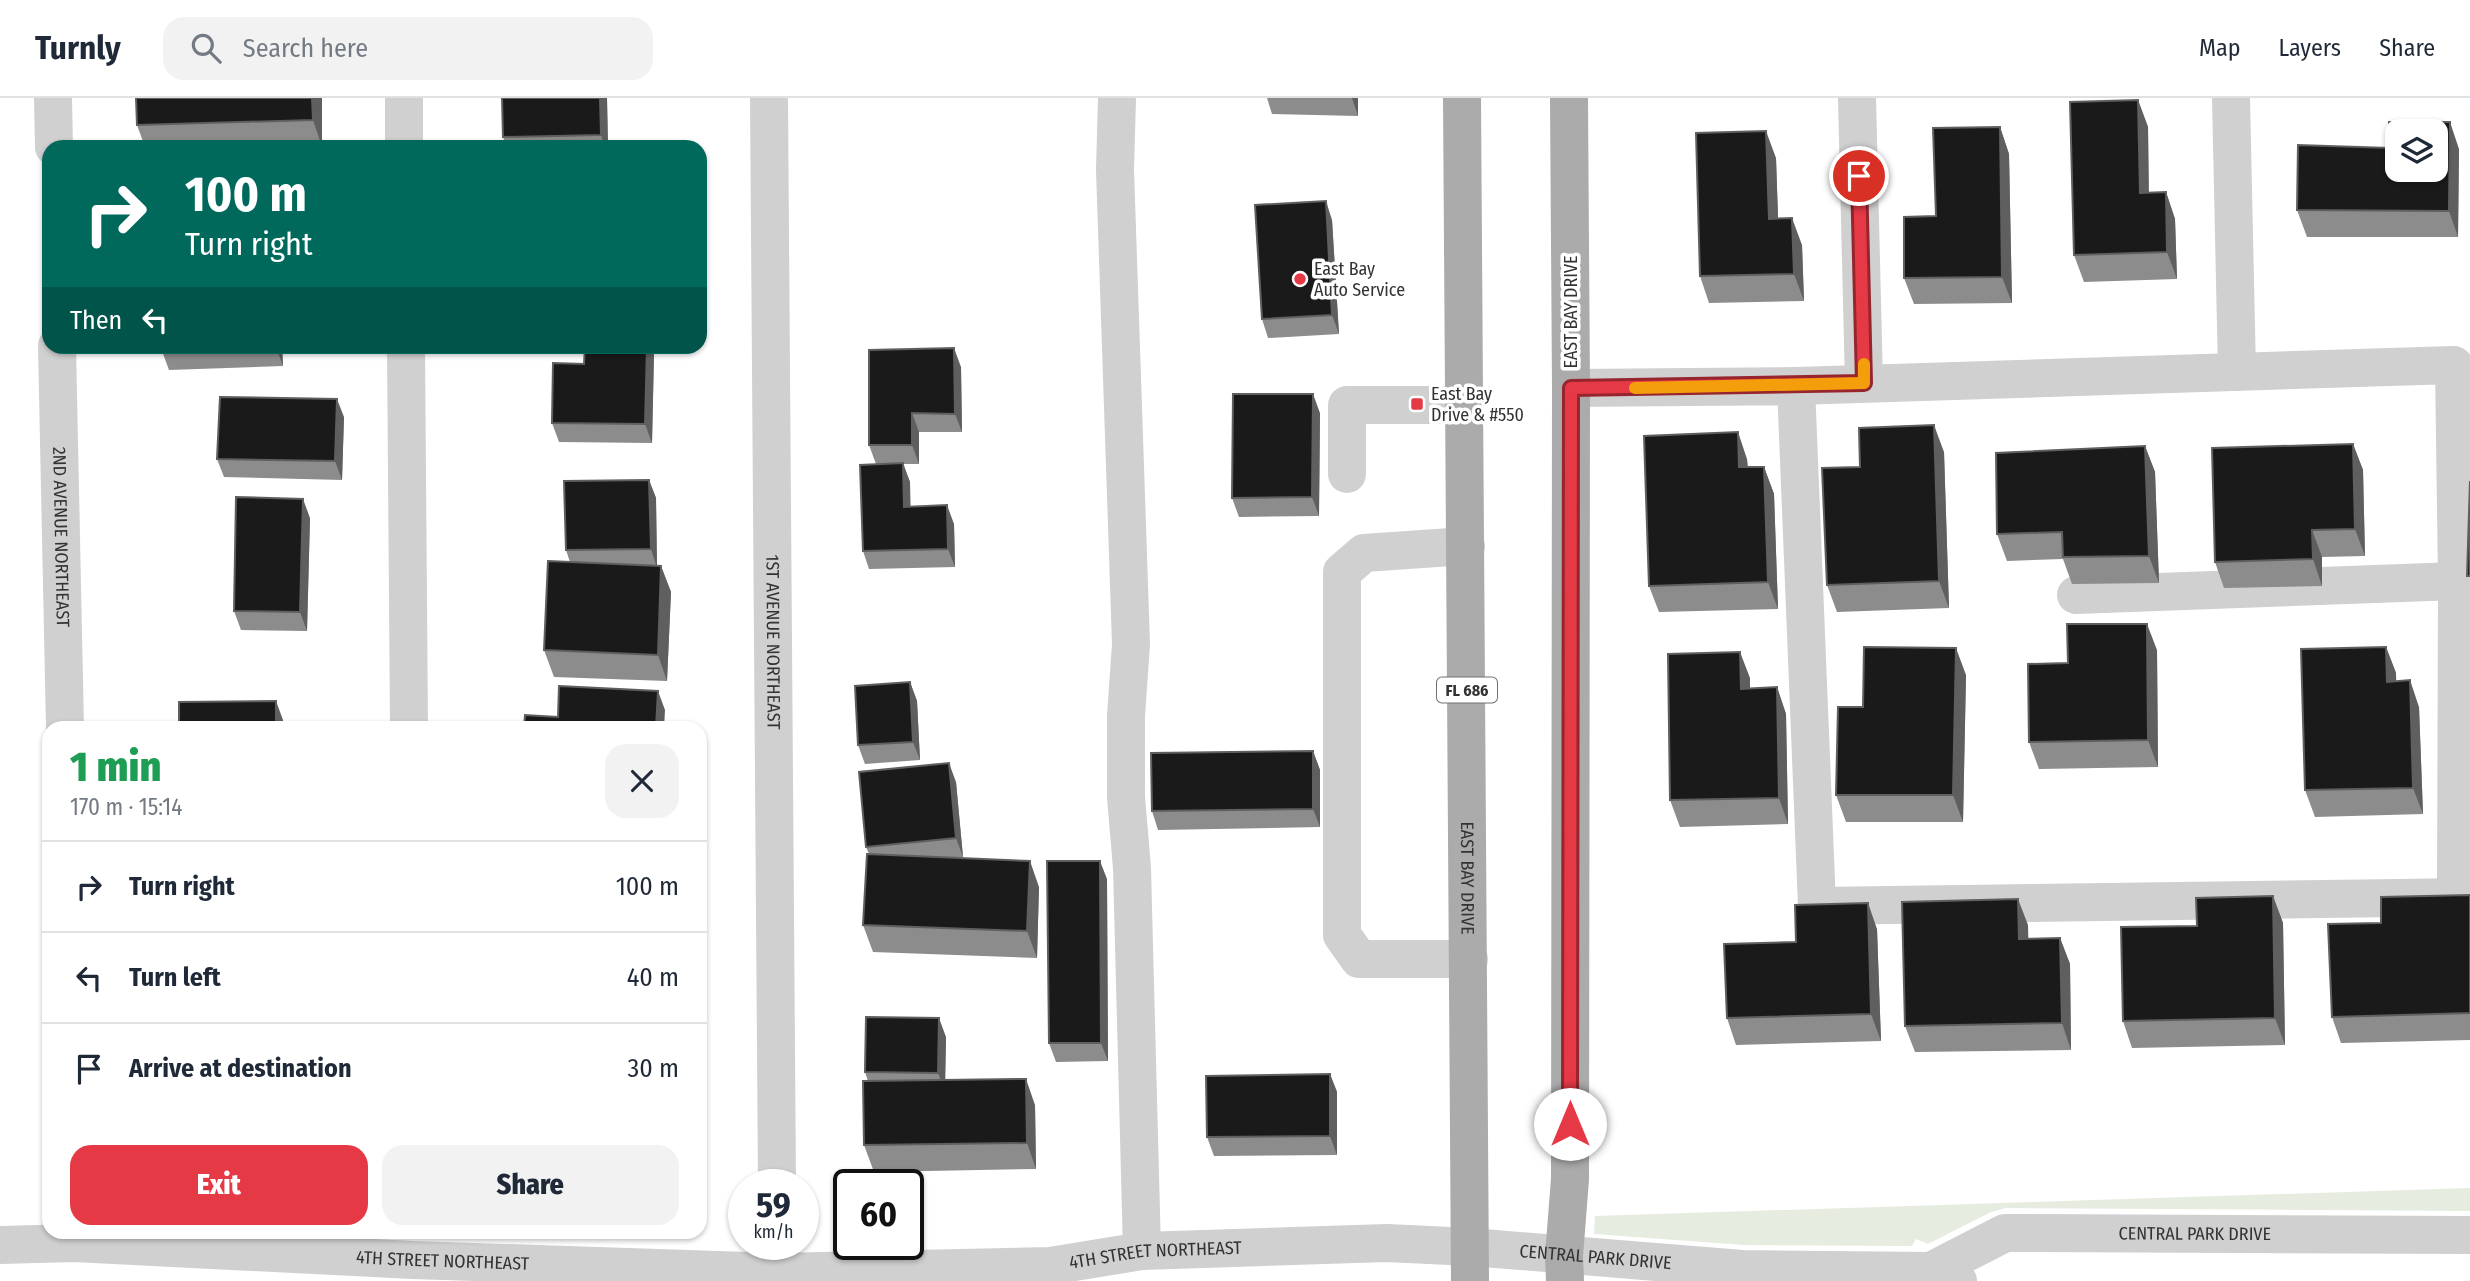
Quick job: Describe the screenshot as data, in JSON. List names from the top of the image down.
{
  "streets": {
    "main road": ["EAST BAY DRIVE", "FL 686"],
    "street": [
      "2ND AVENUE NORTHEAST",
      "1ST AVENUE NORTHEAST",
      "CENTRAL PARK DRIVE",
      "4TH STREET NORTHEAST"
    ]
  },
  "crossings": [
    ["EAST BAY DRIVE", "CENTRAL PARK DRIVE"],
    ["EAST BAY DRIVE", "4TH STREET NORTHEAST"],
    ["CENTRAL PARK DRIVE", "4TH STREET NORTHEAST"]
  ],
  "places": {
    "other": ["East Bay Auto Service"],
    "transit": ["East Bay Drive & #550"]
  },
  "page": {
    "header": "Turnly",
    "search": "Search here",
    "nav": ["Map", "Layers", "Share"],
    "turn": ["100 m", "Turn right"],
    "then": "Then",
    "heading": ["1 min", "170 m · 15:14"],
    "list": [
      {
        "name": "Turn right",
        "value": "100 m"
      },
      {
        "name": "Turn left",
        "value": "40 m"
      },
      {
        "name": "Arrive at destination",
        "value": "30 m"
      }
    ],
    "buttons": ["Exit", "Share"],
    "speed": "59 km/h",
    "limit": "60"
  }
}
